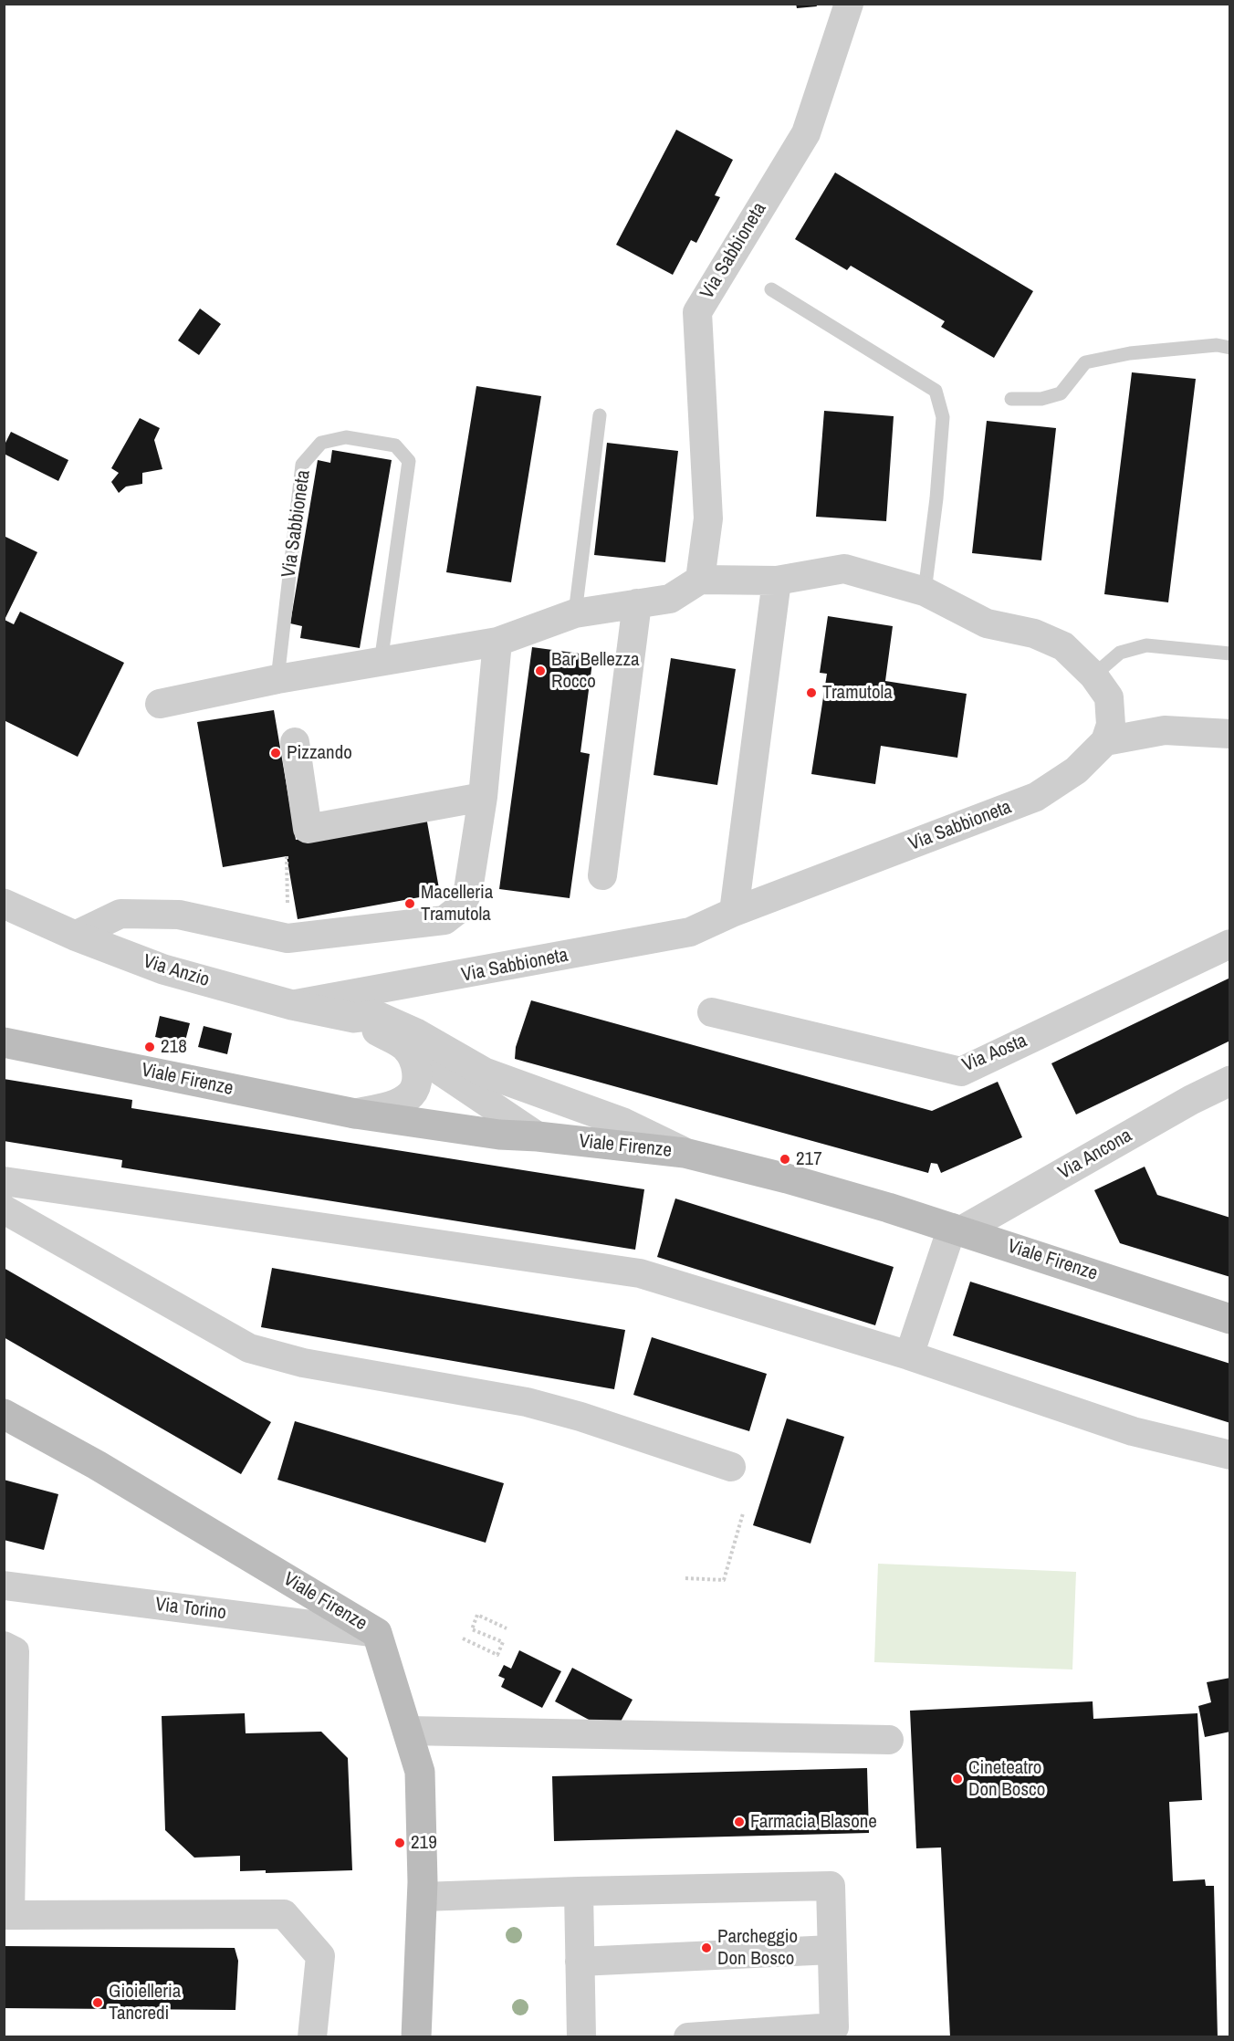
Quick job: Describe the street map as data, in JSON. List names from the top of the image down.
{
  "streets": {
    "main road": ["Viale Firenze"],
    "street": [
      "Via Sabbioneta",
      "Via Anzio",
      "Via Aosta",
      "Via Ancona",
      "Via Torino"
    ]
  },
  "crossings": [
    ["Via Sabbioneta", "Via Anzio"],
    ["Viale Firenze", "Via Ancona"],
    ["Viale Firenze", "Via Torino"]
  ],
  "places": [
    "Bar Bellezza Rocco",
    "Tramutola",
    "Pizzando",
    "Macelleria Tramutola",
    "218",
    "217",
    "Cineteatro Don Bosco",
    "Farmacia Blasone",
    "219",
    "Parcheggio Don Bosco",
    "Gioielleria Tancredi"
  ]
}
